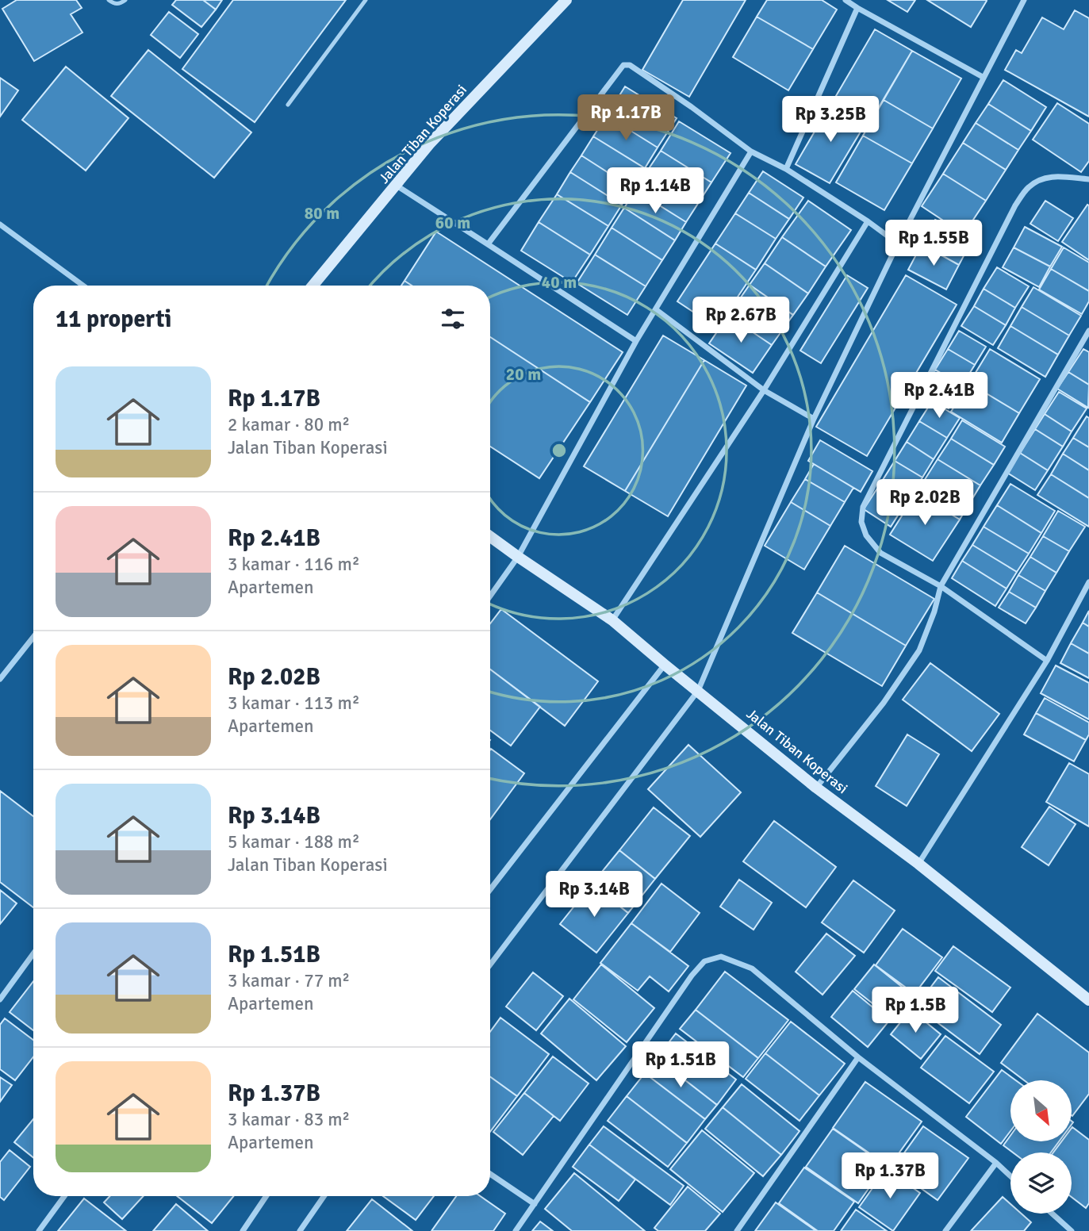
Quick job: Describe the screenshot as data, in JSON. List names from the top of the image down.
{
  "streets": {
    "street": ["Jalan Tiban Koperasi"]
  },
  "north": "bottom right",
  "page": {
    "price": [
      "Rp 1.17B",
      "Rp 3.25B",
      "Rp 1.14B",
      "Rp 1.55B",
      "Rp 2.67B",
      "Rp 2.41B",
      "Rp 2.02B",
      "Rp 3.14B",
      "Rp 1.5B",
      "Rp 1.51B",
      "Rp 1.37B"
    ],
    "heading": "11 properti",
    "list": [
      {
        "name": "Rp 1.17B",
        "note": "2 kamar · 80 m² · Jalan Tiban Koperasi"
      },
      {
        "name": "Rp 2.41B",
        "note": "3 kamar · 116 m² · Apartemen"
      },
      {
        "name": "Rp 2.02B",
        "note": "3 kamar · 113 m² · Apartemen"
      },
      {
        "name": "Rp 3.14B",
        "note": "5 kamar · 188 m² · Jalan Tiban Koperasi"
      },
      {
        "name": "Rp 1.51B",
        "note": "3 kamar · 77 m² · Apartemen"
      },
      {
        "name": "Rp 1.37B",
        "note": "3 kamar · 83 m² · Apartemen"
      }
    ]
  },
  "rings": [
    "80 m",
    "60 m",
    "40 m",
    "20 m"
  ]
}
